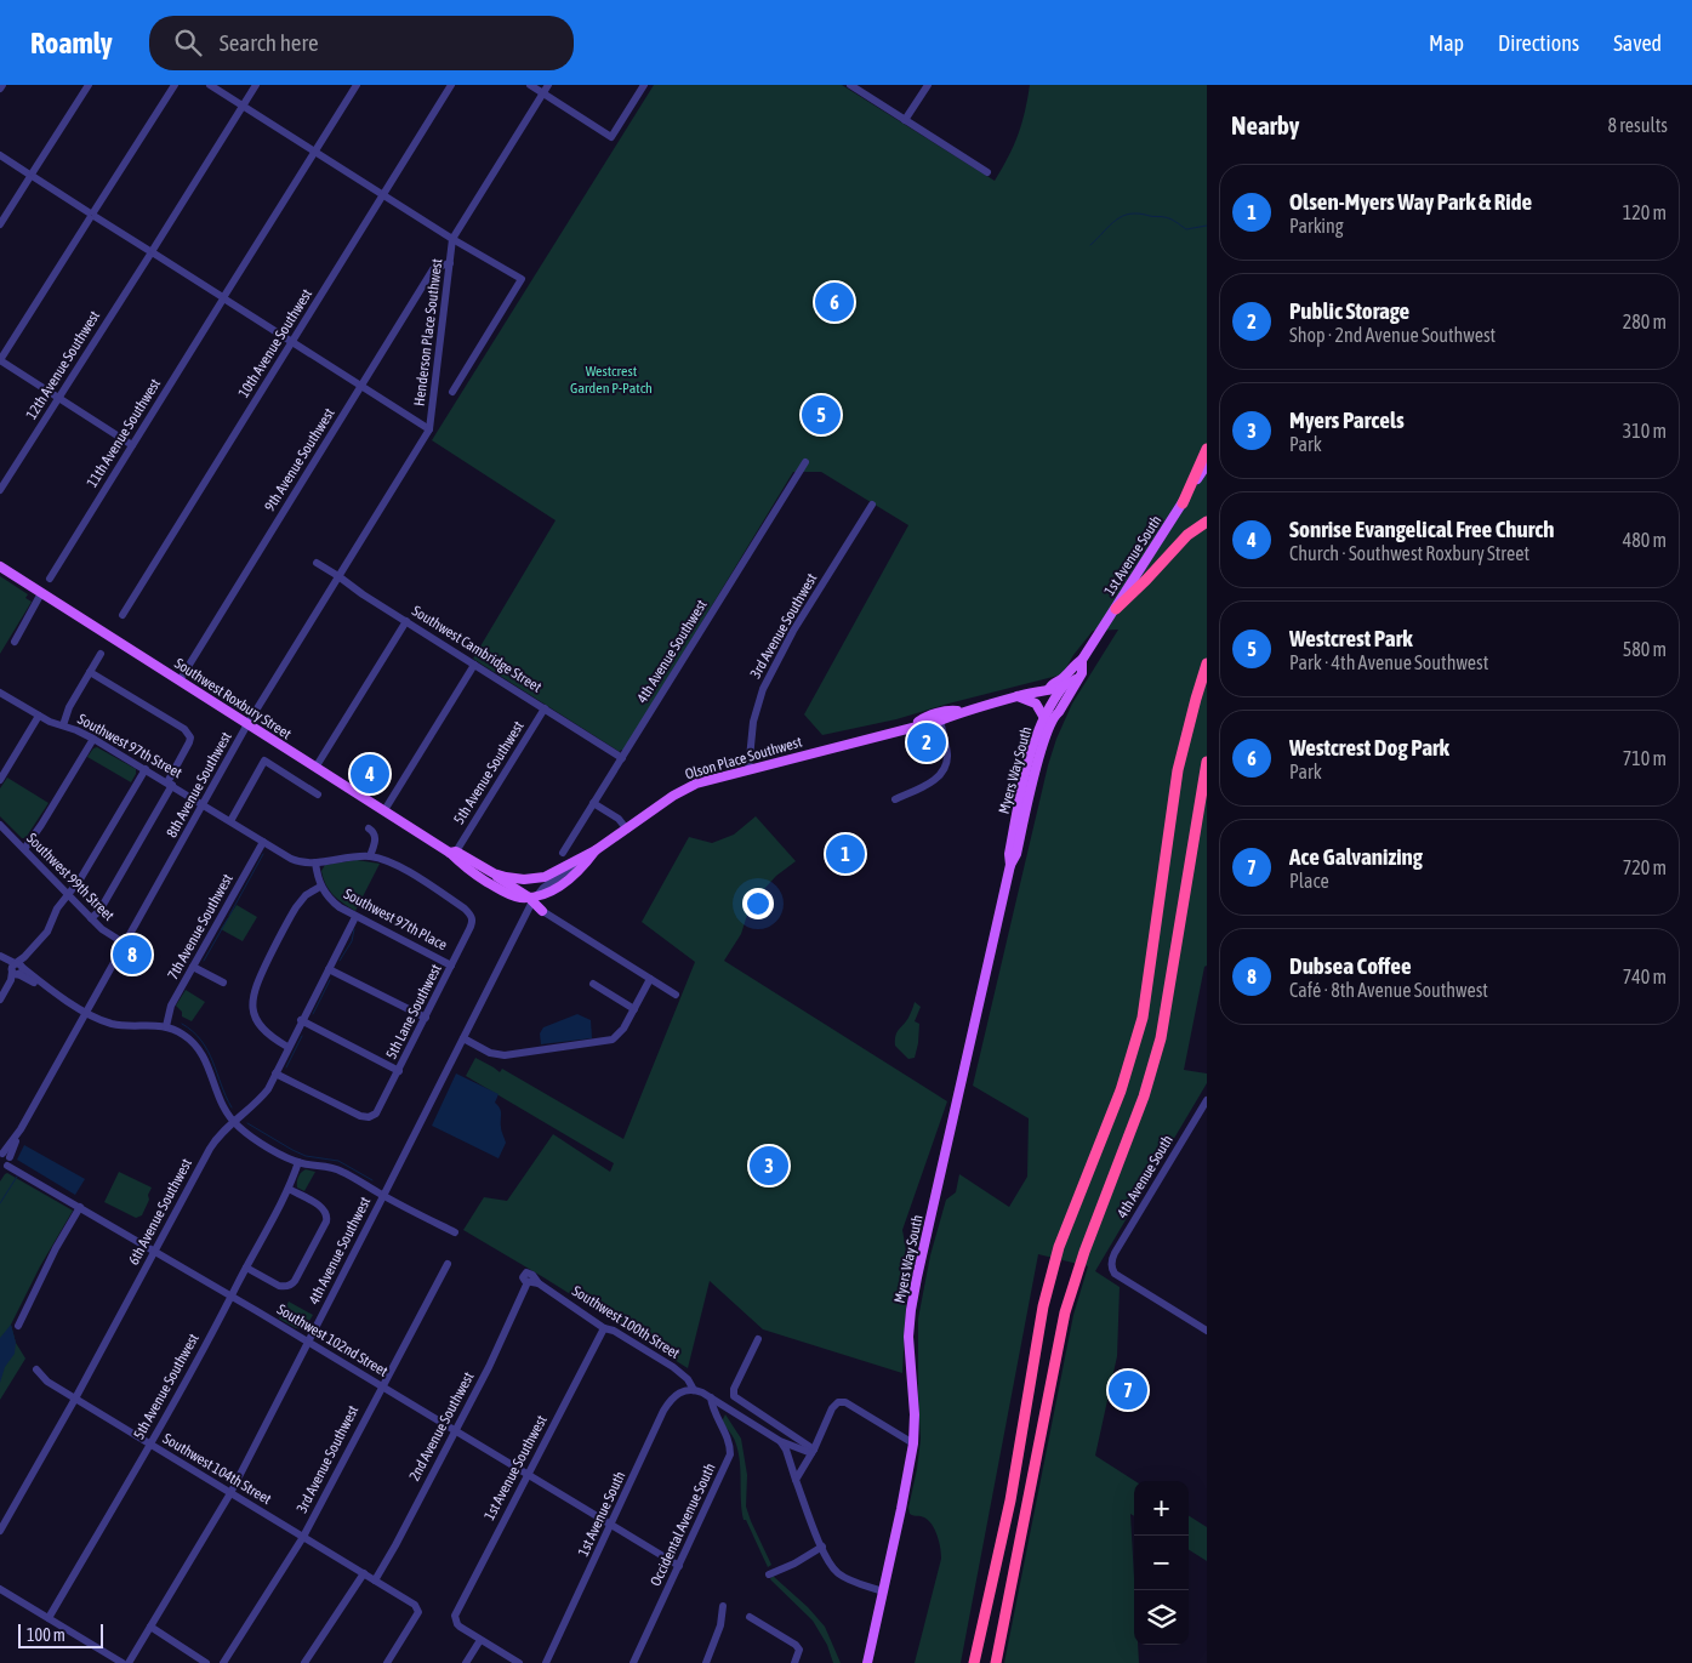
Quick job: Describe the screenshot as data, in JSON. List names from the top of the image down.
{
  "streets": {
    "main road": [
      "1st Avenue South",
      "Southwest Roxbury Street",
      "Olson Place Southwest",
      "Myers Way South"
    ],
    "street": [
      "Henderson Place Southwest",
      "10th Avenue Southwest",
      "12th Avenue Southwest",
      "11th Avenue Southwest",
      "9th Avenue Southwest",
      "3rd Avenue Southwest",
      "Southwest Cambridge Street",
      "4th Avenue Southwest",
      "Southwest 97th Street",
      "5th Avenue Southwest",
      "8th Avenue Southwest",
      "Southwest 99th Street",
      "Southwest 97th Place",
      "7th Avenue Southwest",
      "5th Lane Southwest",
      "4th Avenue South",
      "6th Avenue Southwest",
      "Southwest 100th Street",
      "Southwest 102nd Street",
      "2nd Avenue Southwest",
      "1st Avenue Southwest",
      "Southwest 104th Street",
      "Occidental Avenue South"
    ]
  },
  "crossings": [
    ["Henderson Place Southwest", "9th Avenue Southwest"],
    ["Henderson Place Southwest", "8th Avenue Southwest"],
    ["9th Avenue Southwest", "Southwest Roxbury Street"],
    ["1st Avenue South", "Olson Place Southwest"],
    ["1st Avenue South", "Myers Way South"],
    ["1st Avenue South", "Southwest 100th Street"],
    ["1st Avenue South", "Southwest 102nd Street"],
    ["3rd Avenue Southwest", "Olson Place Southwest"],
    ["3rd Avenue Southwest", "Southwest 102nd Street"],
    ["3rd Avenue Southwest", "Southwest 104th Street"],
    ["Southwest Cambridge Street", "4th Avenue Southwest"],
    ["Southwest Cambridge Street", "5th Avenue Southwest"],
    ["Southwest Cambridge Street", "8th Avenue Southwest"],
    ["4th Avenue Southwest", "Southwest Roxbury Street"],
    ["4th Avenue Southwest", "Olson Place Southwest"],
    ["4th Avenue Southwest", "Southwest 102nd Street"],
    ["4th Avenue Southwest", "Southwest 104th Street"],
    ["Southwest Roxbury Street", "Olson Place Southwest"],
    ["Southwest Roxbury Street", "5th Avenue Southwest"],
    ["Southwest Roxbury Street", "8th Avenue Southwest"],
    ["Southwest 97th Street", "8th Avenue Southwest"],
    ["Southwest 97th Street", "7th Avenue Southwest"],
    ["Southwest 97th Street", "5th Lane Southwest"],
    ["Olson Place Southwest", "Myers Way South"],
    ["5th Avenue Southwest", "Southwest 102nd Street"],
    ["5th Avenue Southwest", "Southwest 104th Street"],
    ["8th Avenue Southwest", "Southwest 99th Street"],
    ["8th Avenue Southwest", "Southwest 102nd Street"],
    ["Southwest 97th Place", "5th Lane Southwest"],
    ["Southwest 97th Place", "6th Avenue Southwest"],
    ["5th Lane Southwest", "6th Avenue Southwest"],
    ["6th Avenue Southwest", "Southwest 102nd Street"],
    ["6th Avenue Southwest", "Southwest 104th Street"],
    ["Southwest 100th Street", "2nd Avenue Southwest"],
    ["Southwest 100th Street", "1st Avenue Southwest"],
    ["Southwest 102nd Street", "2nd Avenue Southwest"],
    ["Southwest 102nd Street", "1st Avenue Southwest"],
    ["Southwest 102nd Street", "Occidental Avenue South"],
    ["2nd Avenue Southwest", "Southwest 104th Street"]
  ],
  "parks": ["Westcrest Garden P-Patch"],
  "scale_bar": "100 m",
  "page": {
    "header": "Roamly",
    "search": "Search here",
    "nav": ["Map", "Directions", "Saved"],
    "heading": ["Nearby", "8 results"],
    "list": [
      {
        "mark": "1",
        "name": "Olsen-Myers Way Park & Ride",
        "note": "Parking",
        "value": "120 m"
      },
      {
        "mark": "2",
        "name": "Public Storage",
        "note": "Shop · 2nd Avenue Southwest",
        "value": "280 m"
      },
      {
        "mark": "3",
        "name": "Myers Parcels",
        "note": "Park",
        "value": "310 m"
      },
      {
        "mark": "4",
        "name": "Sonrise Evangelical Free Church",
        "note": "Church · Southwest Roxbury Street",
        "value": "480 m"
      },
      {
        "mark": "5",
        "name": "Westcrest Park",
        "note": "Park · 4th Avenue Southwest",
        "value": "580 m"
      },
      {
        "mark": "6",
        "name": "Westcrest Dog Park",
        "note": "Park",
        "value": "710 m"
      },
      {
        "mark": "7",
        "name": "Ace Galvanizing",
        "note": "Place",
        "value": "720 m"
      },
      {
        "mark": "8",
        "name": "Dubsea Coffee",
        "note": "Café · 8th Avenue Southwest",
        "value": "740 m"
      }
    ],
    "pins": [
      "6",
      "5",
      "2",
      "4",
      "1",
      "8",
      "3",
      "7"
    ],
    "map_buttons": ["+", "−"],
    "scale": "100 m"
  }
}
